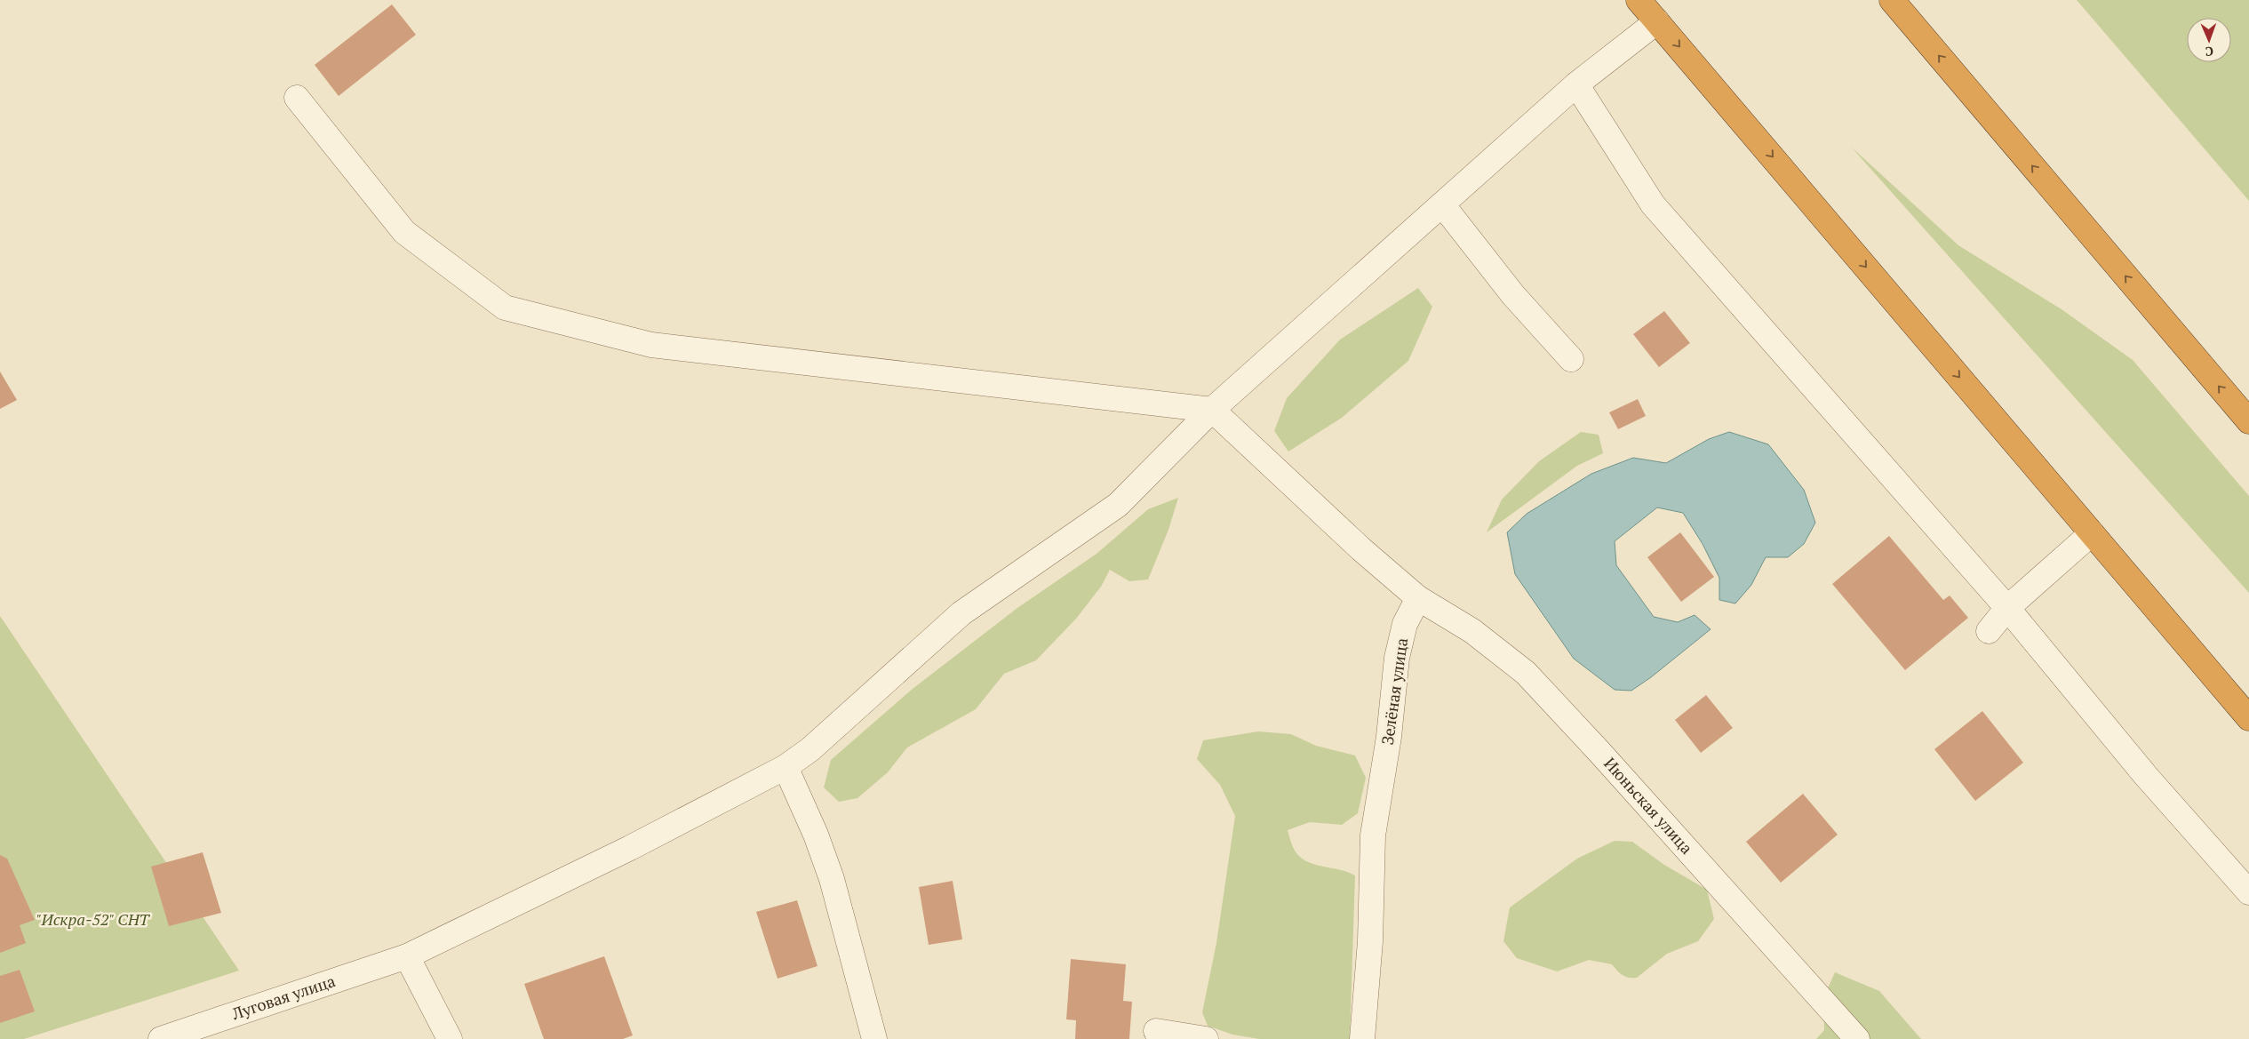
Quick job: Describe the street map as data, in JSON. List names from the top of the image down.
{
  "streets": {
    "street": ["Зелёная улица", "Июньская улица", "Луговая улица"]
  },
  "crossings": [
    ["Зелёная улица", "Июньская улица"]
  ],
  "parks": ["\"Искра-52\" СНТ"],
  "north": "bottom"
}
